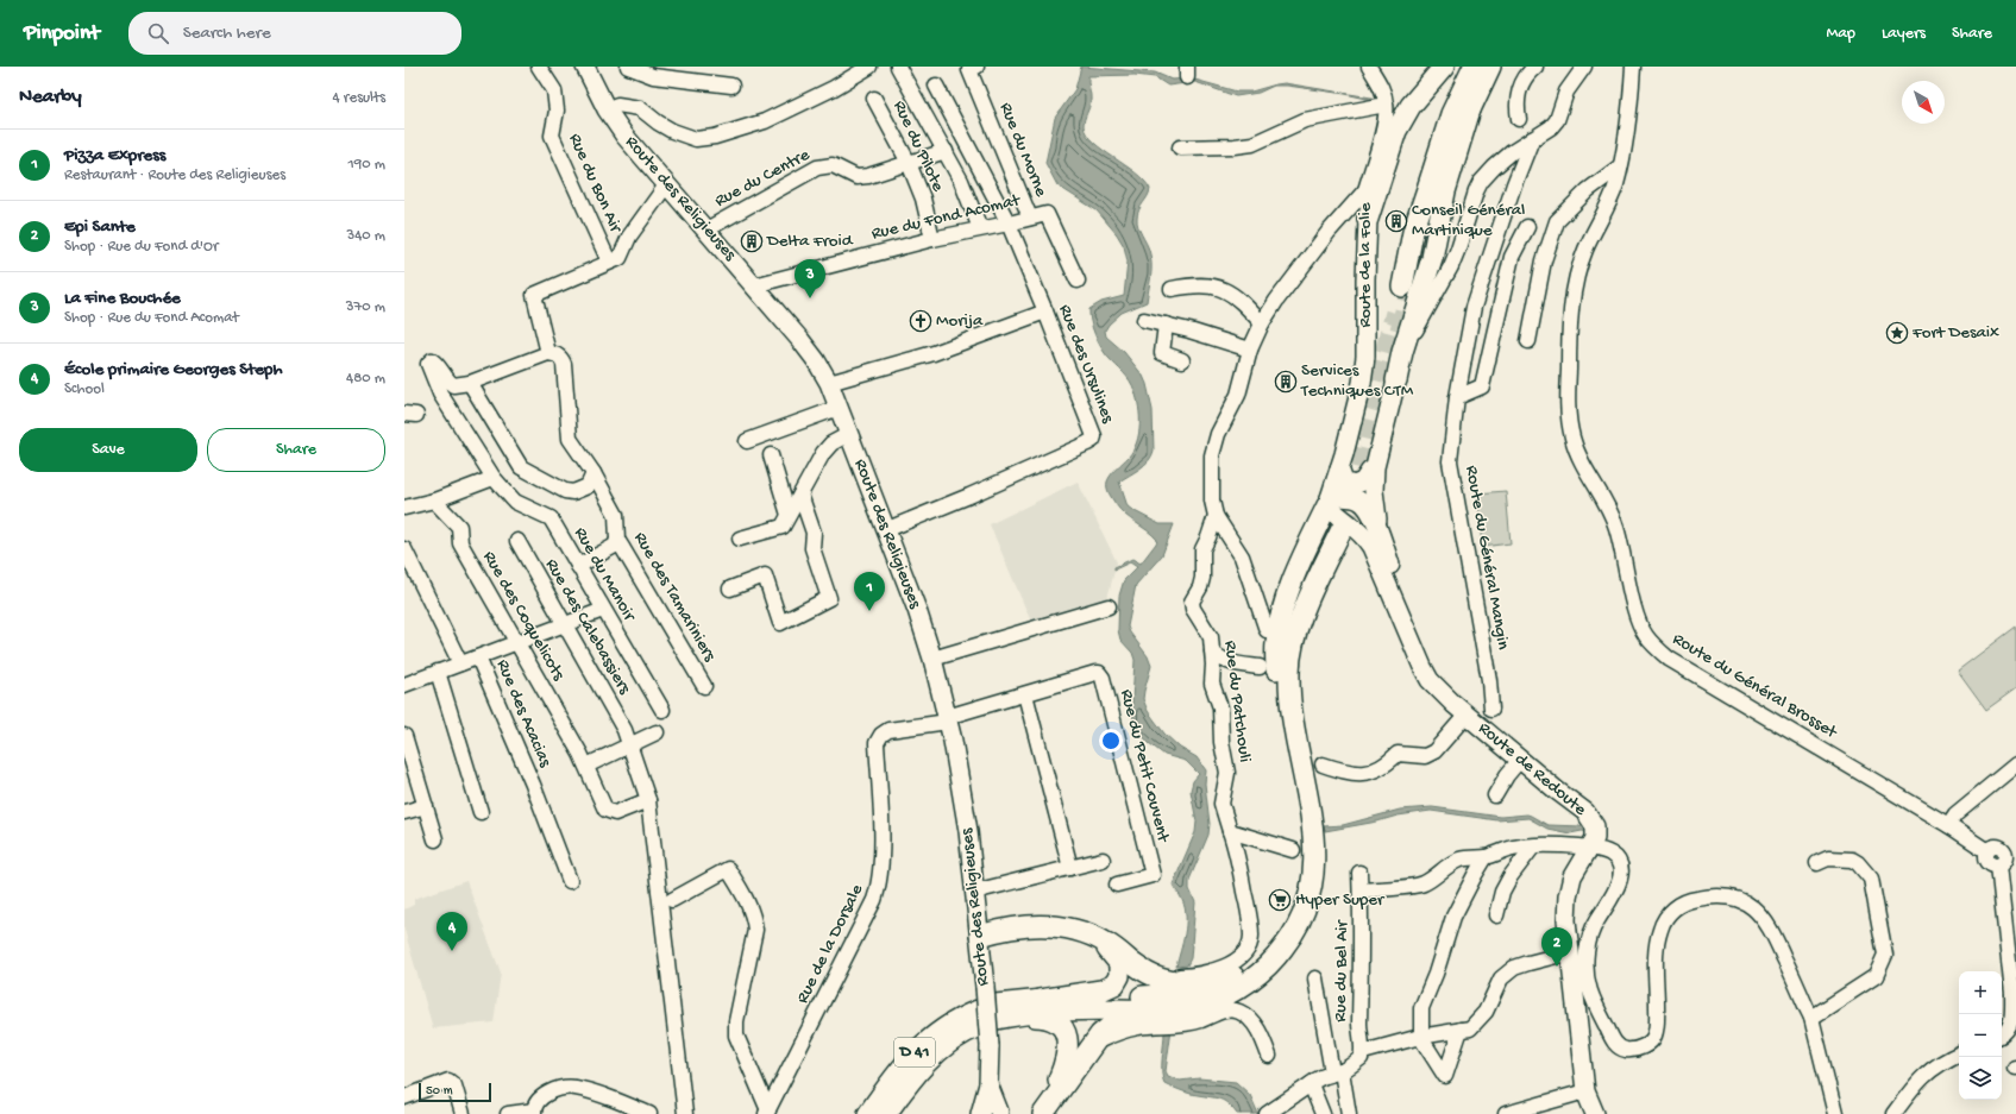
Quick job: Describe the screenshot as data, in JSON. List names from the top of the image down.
{
  "streets": {
    "highway": ["D 41"],
    "main road": ["Route des Religieuses", "Route de la Folie", "Route de Redoute"],
    "street": [
      "Rue du Pilote",
      "Rue du Morne",
      "Rue du Centre",
      "Rue du Bon Air",
      "Rue du Fond Acomat",
      "Rue des Ursulines",
      "Route du Général Mangin",
      "Rue du Manoir",
      "Rue des Tamariniers",
      "Rue des Coquelicots",
      "Rue des Calebassiers",
      "Route du Général Brosset",
      "Rue du Patchouli",
      "Rue des Acacias",
      "Rue du Petit Couvent",
      "Rue de la Dorsale",
      "Rue du Bel Air"
    ]
  },
  "crossings": [
    ["Rue du Pilote", "Rue du Centre"],
    ["Rue du Pilote", "Rue du Fond Acomat"],
    ["Rue du Morne", "Rue du Fond Acomat"],
    ["Rue du Centre", "Route des Religieuses"],
    ["Route des Religieuses", "Rue du Fond Acomat"],
    ["Route des Religieuses", "Rue des Ursulines"],
    ["Route des Religieuses", "Rue du Petit Couvent"],
    ["Route des Religieuses", "Rue de la Dorsale"],
    ["Rue du Fond Acomat", "Rue des Ursulines"],
    ["Route de la Folie", "D 41"],
    ["Rue des Coquelicots", "Rue des Calebassiers"],
    ["Rue du Petit Couvent", "Rue de la Dorsale"]
  ],
  "places": {
    "building": ["Conseil Général Martinique", "Delta Froid", "Services Techniques CTM"],
    "church": ["Morija"],
    "place": ["Fort Desaix"],
    "supermarket": ["Hyper Super"]
  },
  "scale_bar": "50 m",
  "north": "bottom right",
  "page": {
    "header": "Pinpoint",
    "search": "Search here",
    "nav": ["Map", "Layers", "Share"],
    "heading": ["Nearby", "4 results"],
    "list": [
      {
        "mark": "1",
        "name": "Pizza Express",
        "note": "Restaurant · Route des Religieuses",
        "value": "190 m"
      },
      {
        "mark": "2",
        "name": "Epi Sante",
        "note": "Shop · Rue du Fond d'Or",
        "value": "340 m"
      },
      {
        "mark": "3",
        "name": "La Fine Bouchée",
        "note": "Shop · Rue du Fond Acomat",
        "value": "370 m"
      },
      {
        "mark": "4",
        "name": "École primaire Georges Steph",
        "note": "School",
        "value": "480 m"
      }
    ],
    "pins": [
      "3",
      "1",
      "4",
      "2"
    ],
    "buttons": ["Save", "Share"],
    "map_buttons": ["+", "−"],
    "scale": "50 m"
  }
}
